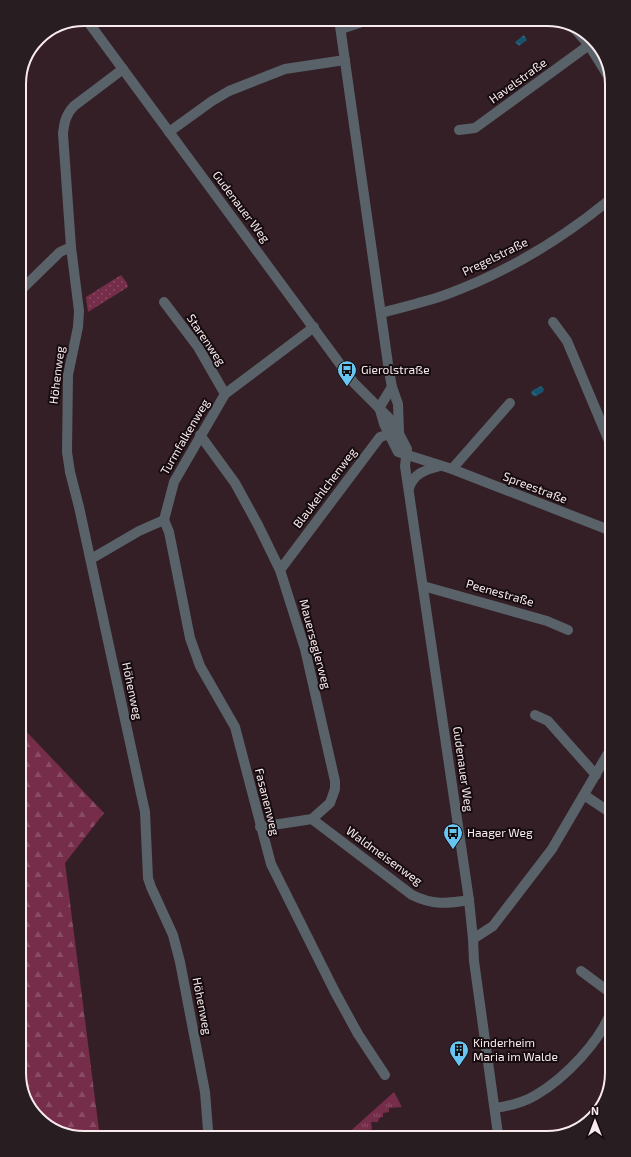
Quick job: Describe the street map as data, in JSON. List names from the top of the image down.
{
  "streets": {
    "street": [
      "Havelstraße",
      "Gudenauer Weg",
      "Pregelstraße",
      "Starenweg",
      "Höhenweg",
      "Turmfalkenweg",
      "Blaukehlchenweg",
      "Spreestraße",
      "Peenestraße",
      "Mauerseglerweg",
      "Fasanenweg",
      "Waldmeisenweg"
    ]
  },
  "crossings": [
    ["Gudenauer Weg", "Höhenweg"],
    ["Gudenauer Weg", "Turmfalkenweg"],
    ["Gudenauer Weg", "Blaukehlchenweg"],
    ["Gudenauer Weg", "Spreestraße"],
    ["Gudenauer Weg", "Peenestraße"],
    ["Gudenauer Weg", "Waldmeisenweg"],
    ["Starenweg", "Turmfalkenweg"],
    ["Turmfalkenweg", "Mauerseglerweg"],
    ["Turmfalkenweg", "Fasanenweg"],
    ["Blaukehlchenweg", "Mauerseglerweg"],
    ["Mauerseglerweg", "Waldmeisenweg"]
  ],
  "places": {
    "bus stop": ["Gierolstraße", "Haager Weg"],
    "building": ["Kinderheim Maria im Walde"]
  },
  "north": "top"
}
